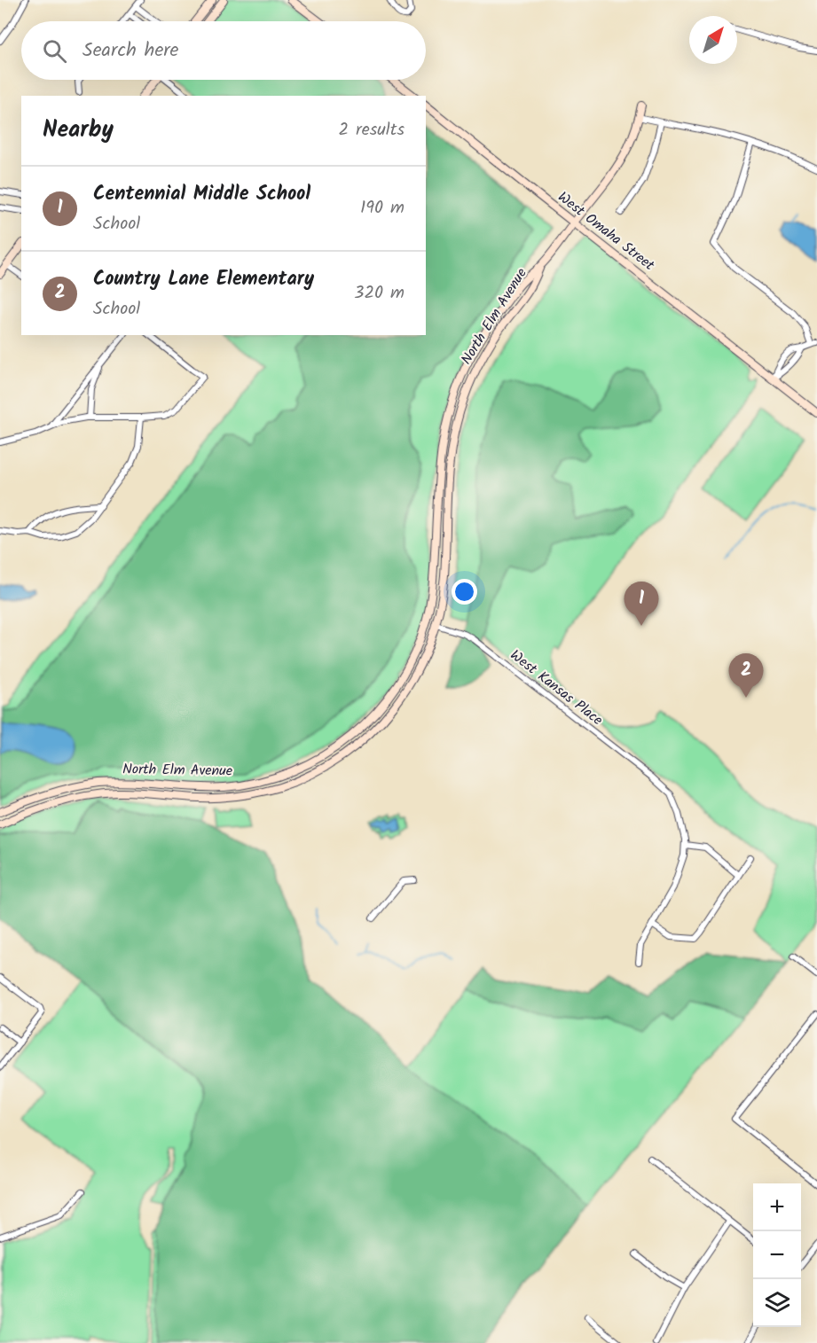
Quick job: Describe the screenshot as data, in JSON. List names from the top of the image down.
{
  "streets": {
    "main road": ["West Omaha Street", "North Elm Avenue"],
    "street": ["West Kansas Place"]
  },
  "crossings": [
    ["North Elm Avenue", "West Kansas Place"]
  ],
  "north": "top right",
  "page": {
    "search": "Search here",
    "heading": ["Nearby", "2 results"],
    "list": [
      {
        "mark": "1",
        "name": "Centennial Middle School",
        "note": "School",
        "value": "190 m"
      },
      {
        "mark": "2",
        "name": "Country Lane Elementary",
        "note": "School",
        "value": "320 m"
      }
    ],
    "pins": ["1", "2"],
    "map_buttons": ["+", "−"]
  }
}
